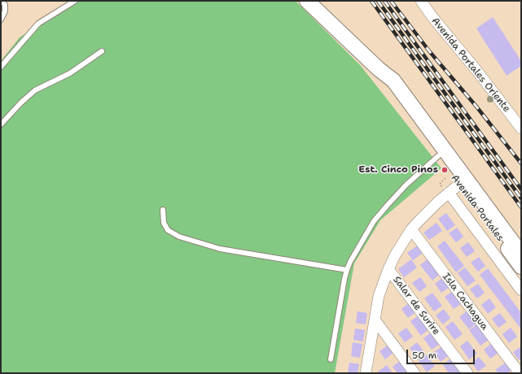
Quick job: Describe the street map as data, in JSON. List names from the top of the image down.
{
  "streets": {
    "main road": ["Avenida Portales"],
    "street": ["Avenida Portales Oriente", "Isla Cachagua", "Salar de Surire"]
  },
  "places": ["Est. Cinco Pinos"],
  "scale_bar": "50 m"
}
